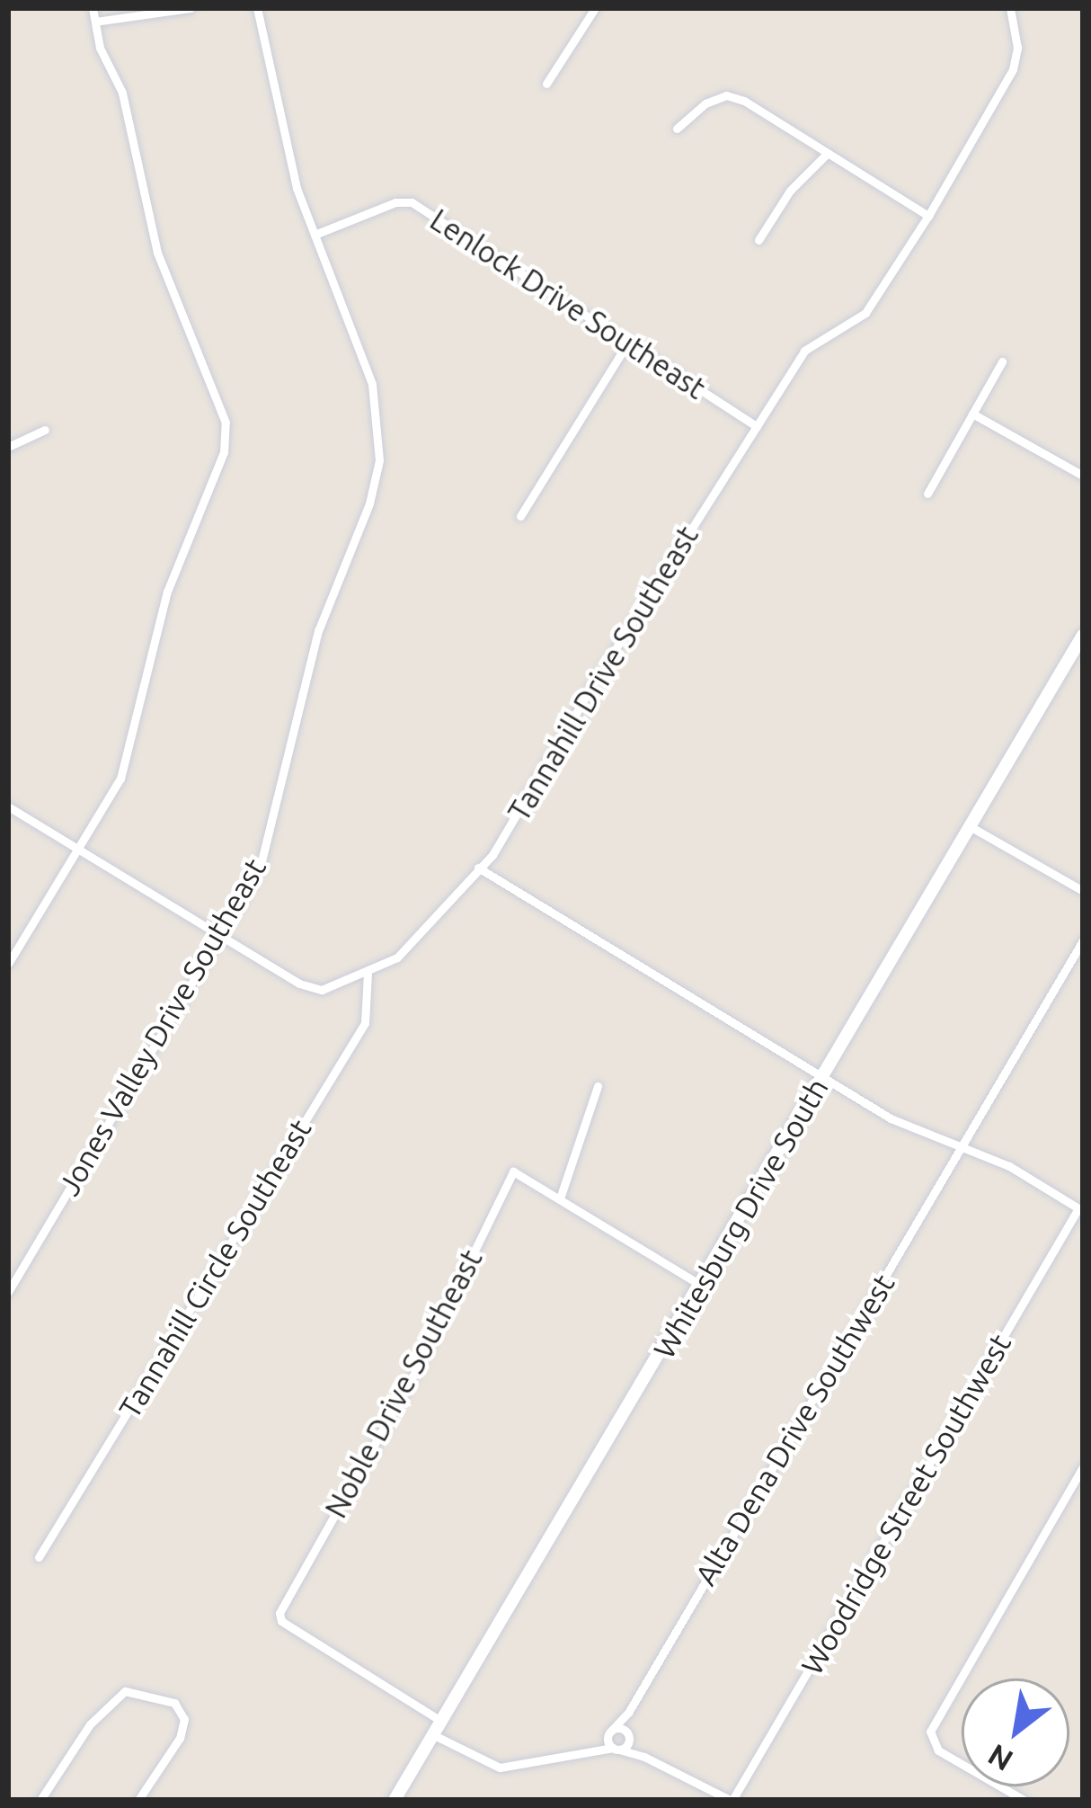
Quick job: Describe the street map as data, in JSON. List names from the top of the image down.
{
  "streets": {
    "main road": ["Whitesburg Drive South"],
    "street": [
      "Lenlock Drive Southeast",
      "Tannahill Drive Southeast",
      "Jones Valley Drive Southeast",
      "Tannahill Circle Southeast",
      "Noble Drive Southeast",
      "Alta Dena Drive Southwest",
      "Woodridge Street Southwest"
    ]
  },
  "crossings": [
    ["Lenlock Drive Southeast", "Tannahill Drive Southeast"],
    ["Lenlock Drive Southeast", "Jones Valley Drive Southeast"],
    ["Tannahill Drive Southeast", "Jones Valley Drive Southeast"],
    ["Tannahill Drive Southeast", "Tannahill Circle Southeast"],
    ["Whitesburg Drive South", "Noble Drive Southeast"]
  ],
  "north": "bottom left"
}
